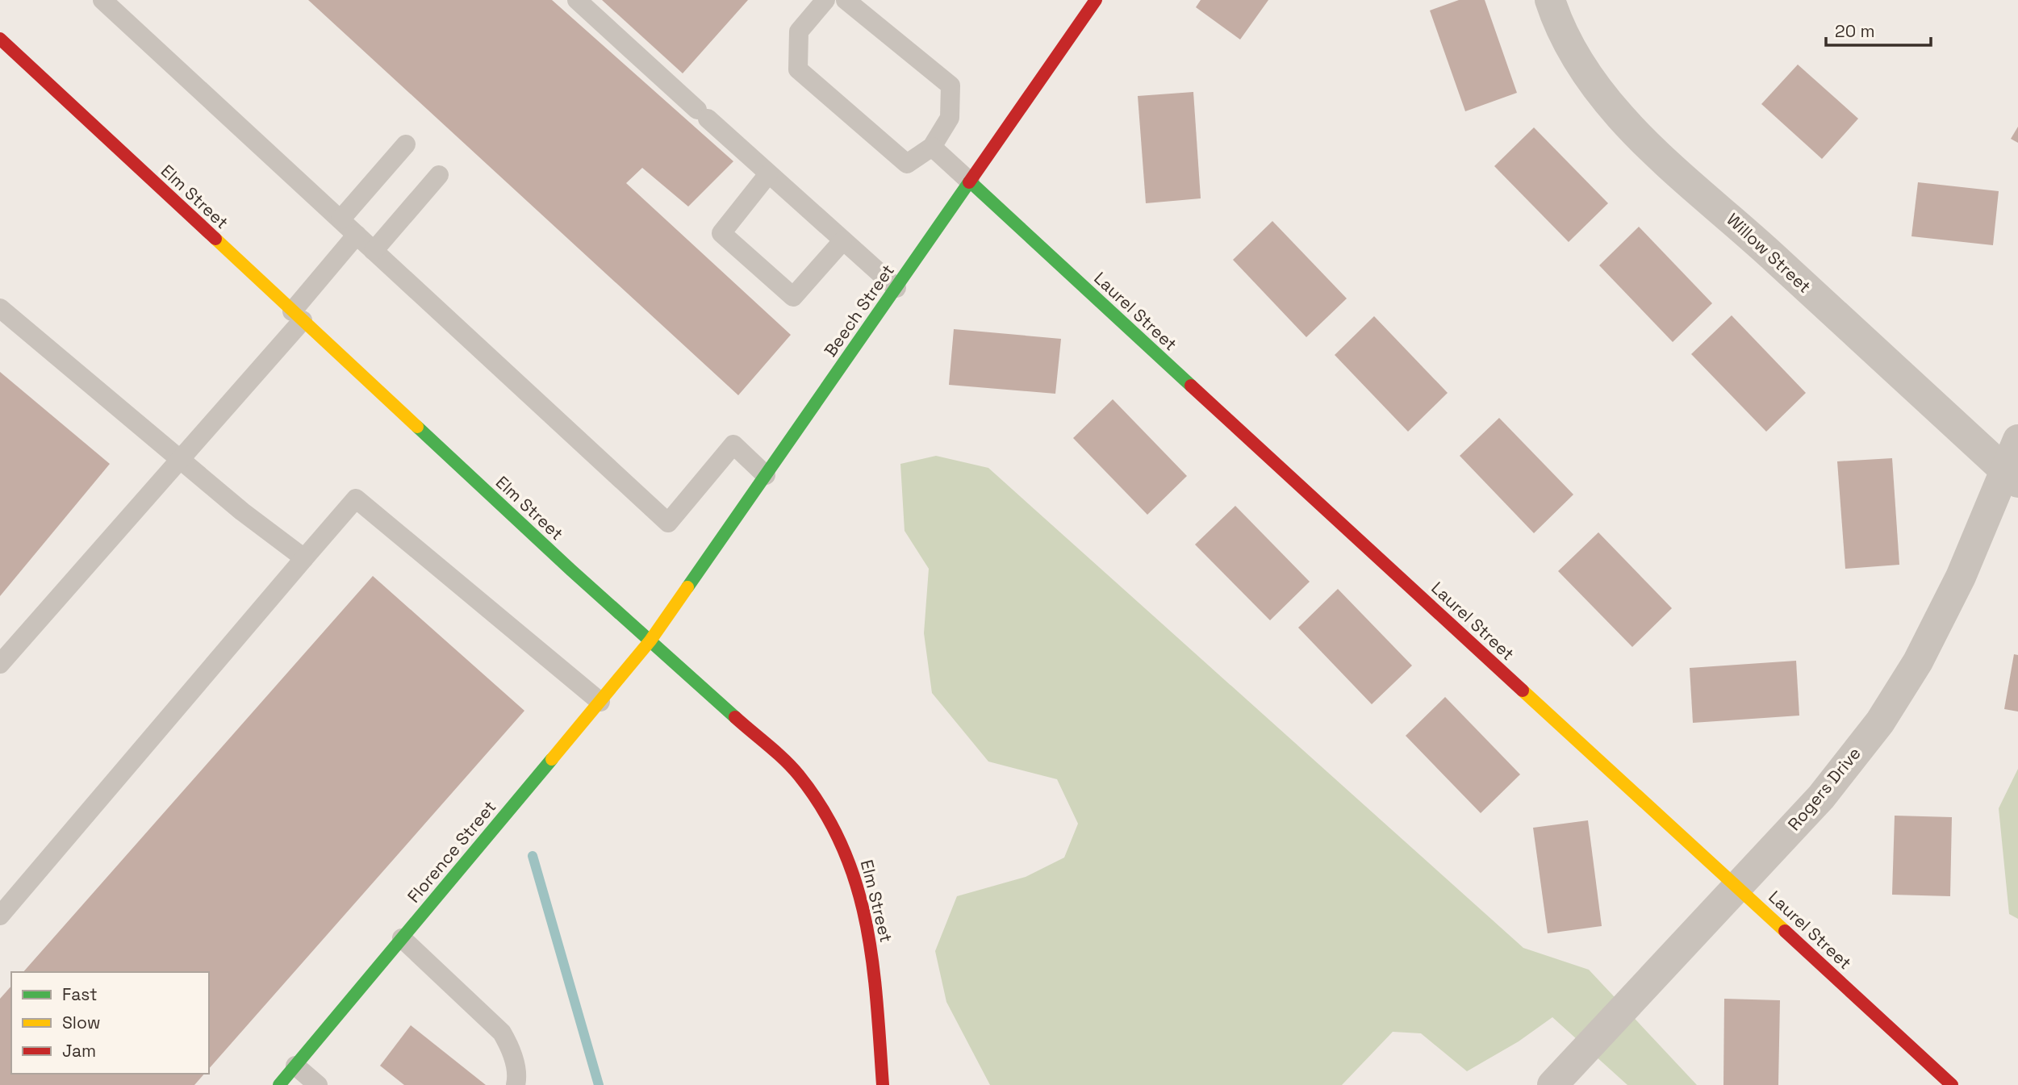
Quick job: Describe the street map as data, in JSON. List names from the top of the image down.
{
  "streets": {
    "street": [
      "Elm Street",
      "Willow Street",
      "Beech Street",
      "Laurel Street",
      "Rogers Drive",
      "Florence Street"
    ]
  },
  "crossings": [
    ["Elm Street", "Beech Street"],
    ["Elm Street", "Florence Street"],
    ["Willow Street", "Rogers Drive"],
    ["Beech Street", "Laurel Street"],
    ["Beech Street", "Florence Street"],
    ["Laurel Street", "Rogers Drive"]
  ],
  "legend": ["Fast", "Slow", "Jam"],
  "scale_bar": "20 m"
}
